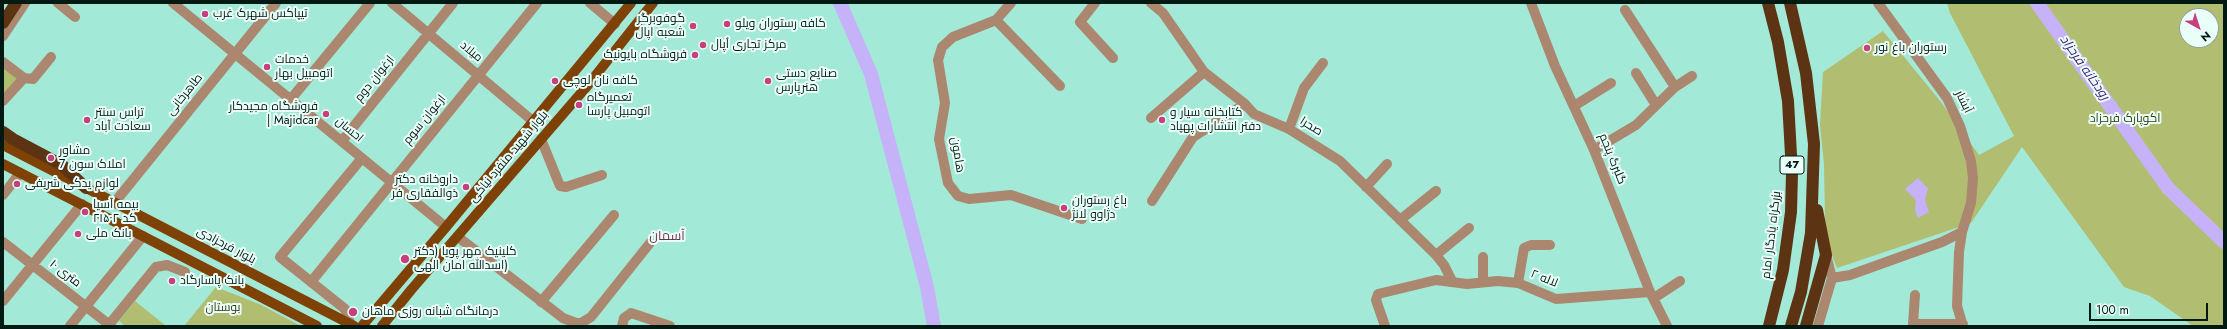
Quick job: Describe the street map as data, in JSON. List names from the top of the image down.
{
  "streets": {
    "highway": ["47", "بزرگراه یادگار امام"],
    "main road": ["بلوار شهید منفرد نیاکی", "بلوار فرحزادی"],
    "street": [
      "میلاد",
      "ارغوان دوم",
      "طاهرخانی",
      "آبشار",
      "ارغوان سوم",
      "صحرا",
      "احسان",
      "هامون",
      "گلبرگ پنجم",
      "۱۰ متری",
      "لاله ۲"
    ]
  },
  "crossings": [
    ["میلاد", "ارغوان دوم"],
    ["میلاد", "ارغوان سوم"],
    ["میلاد", "بلوار شهید منفرد نیاکی"],
    ["ارغوان دوم", "احسان"],
    ["طاهرخانی", "احسان"],
    ["طاهرخانی", "بلوار فرحزادی"],
    ["ارغوان سوم", "احسان"],
    ["صحرا", "لاله ۲"],
    ["احسان", "بلوار شهید منفرد نیاکی"],
    ["گلبرگ پنجم", "لاله ۲"]
  ],
  "districts": ["آسمان"],
  "water": ["رودخانه فرحزاد"],
  "parks": ["اکوپارک فرحزاد", "بوستان"],
  "places": [
    "تیپاکس شهرک غرب",
    "کافه رستوران ویلو",
    "گوفوبرگر شعبه اپال",
    "مرکز تجاری اُپال",
    "رستوران باغ نور",
    "فروشگاه بایونیک",
    "خدمات اتومبیل بهار",
    "کافه نان لوچی",
    "صنایع دستی هنرپارس",
    "تعمیرگاه اتومبیل پارسا",
    "فروشگاه مجیدکار | Majidcar",
    "تراس سنتر سعادت آباد",
    "کتابخانه سیار و دفتر انتشارات پهپاد",
    "مشاور املاک سون 7",
    "لوازم یدکی شریفی",
    "داروخانه دکتر ذوالفقاری فر",
    "باغ رستوران دژاوو لانژ",
    "بیمه آسیا کد ۲۱۵۰۲",
    "بانک ملی",
    "کلینیک مهر پویا (دکتر اسدالله امان الهی)",
    "بانک پاسارگاد",
    "درمانگاه شبانه روزی ماهان"
  ],
  "scale_bar": "100 m",
  "north": "bottom right"
}
